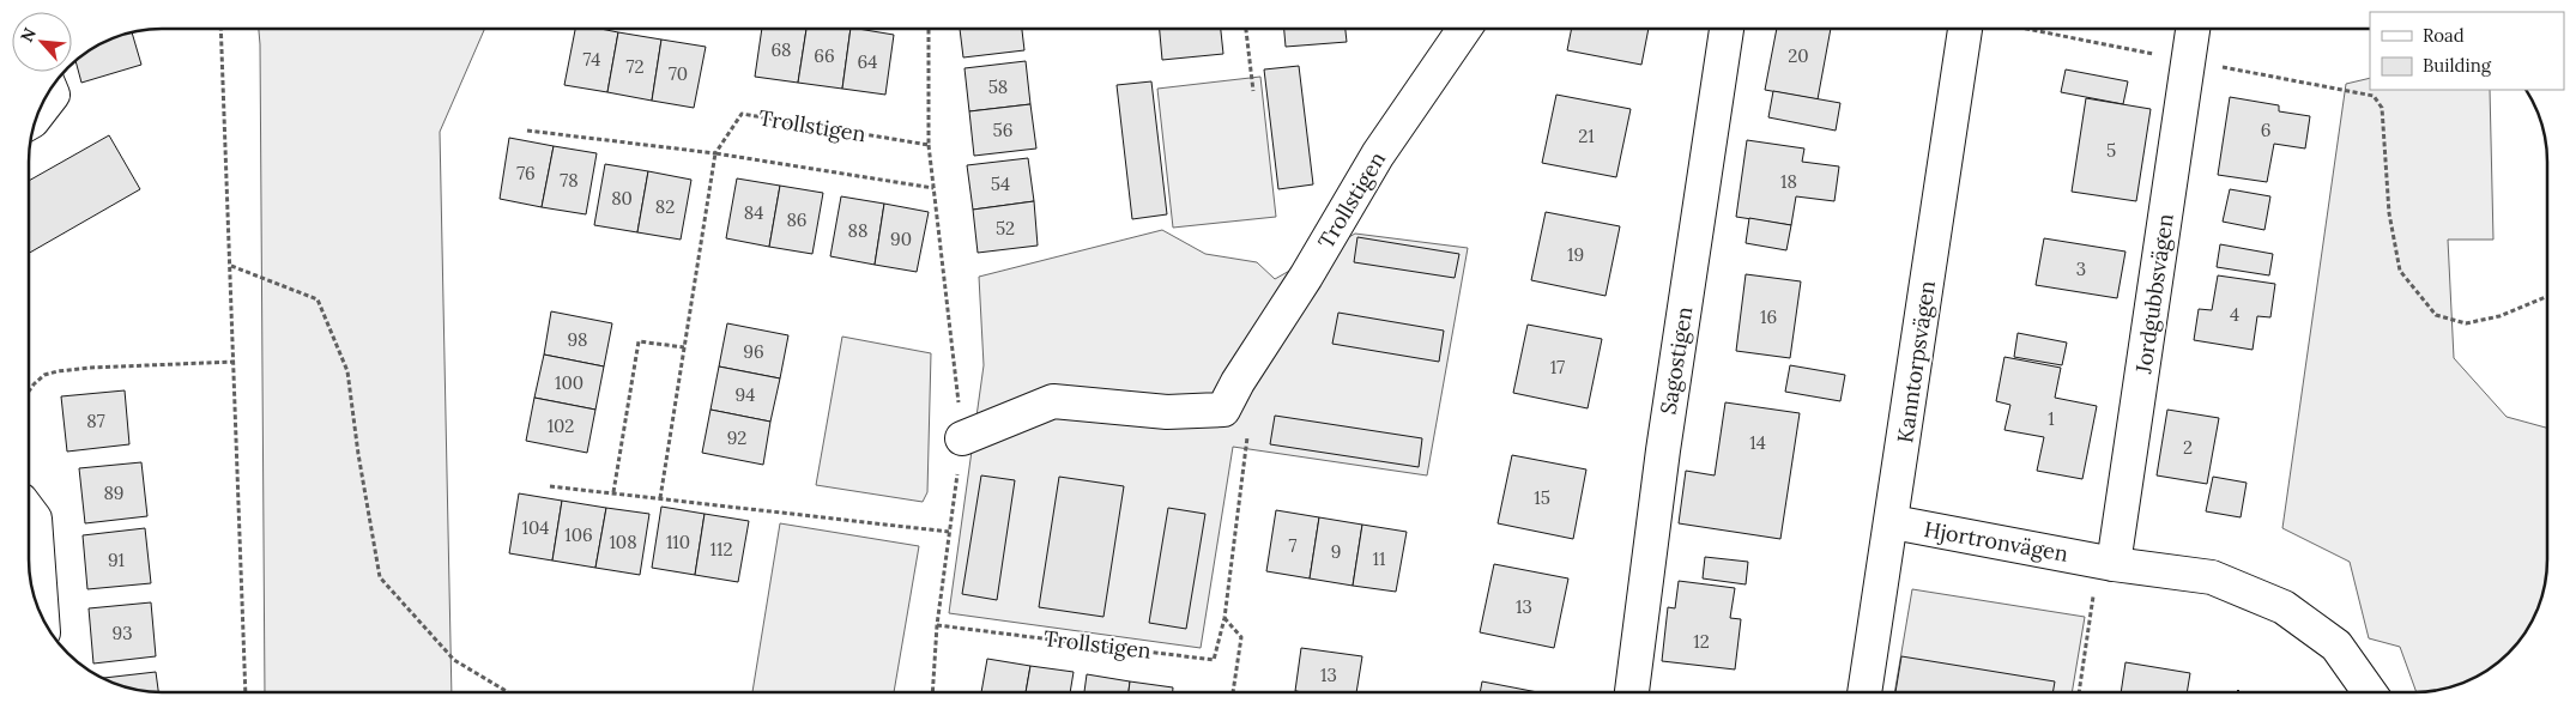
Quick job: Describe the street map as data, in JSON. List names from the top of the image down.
{
  "streets": {
    "street": [
      "Trollstigen",
      "Jordgubbsvägen",
      "Sagostigen",
      "Kanntorpsvägen",
      "Hjortronvägen"
    ]
  },
  "crossings": [
    ["Jordgubbsvägen", "Hjortronvägen"],
    ["Kanntorpsvägen", "Hjortronvägen"]
  ],
  "house_numbers": [
    "68",
    "66",
    "20",
    "74",
    "64",
    "72",
    "70",
    "58",
    "56",
    "6",
    "21",
    "5",
    "76",
    "78",
    "18",
    "54",
    "80",
    "82",
    "84",
    "86",
    "52",
    "88",
    "90",
    "19",
    "3",
    "4",
    "16",
    "98",
    "96",
    "17",
    "100",
    "94",
    "1",
    "87",
    "102",
    "92",
    "14",
    "2",
    "89",
    "15",
    "104",
    "106",
    "108",
    "110",
    "7",
    "112",
    "9",
    "11",
    "91",
    "13",
    "93",
    "12",
    "13"
  ],
  "legend": ["Road", "Building"],
  "north": "top left"
}
